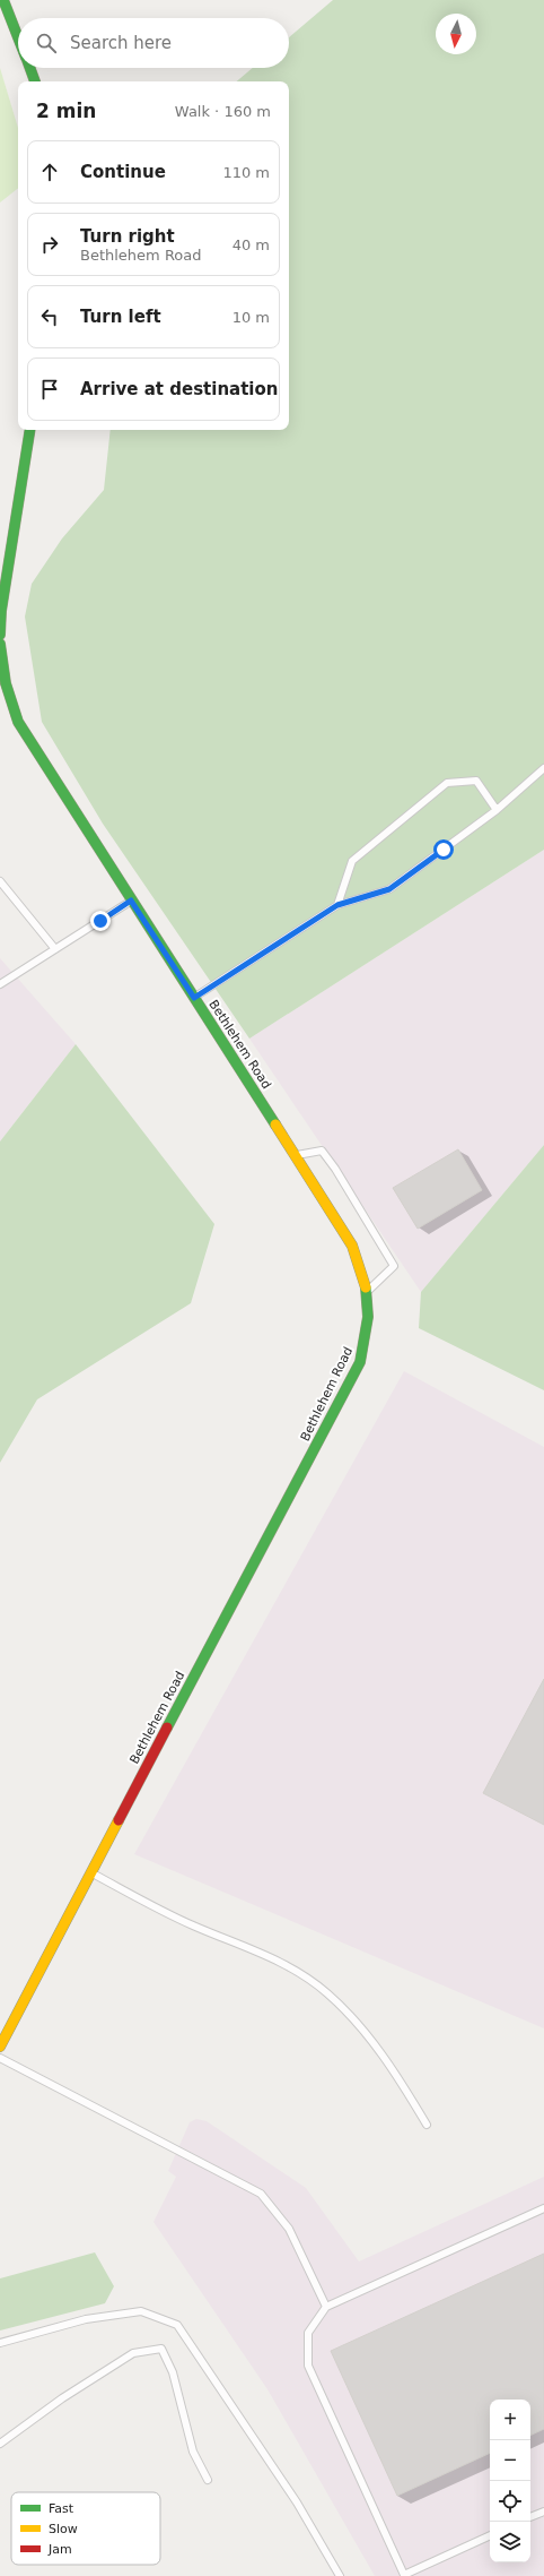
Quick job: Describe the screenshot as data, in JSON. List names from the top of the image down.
{
  "streets": {
    "street": ["Bethlehem Road"]
  },
  "legend": ["Fast", "Slow", "Jam"],
  "north": "bottom",
  "page": {
    "search": "Search here",
    "heading": ["2 min", "Walk · 160 m"],
    "list": [
      ["Continue", "110 m"],
      ["Turn right", "Bethlehem Road", "40 m"],
      ["Turn left", "10 m"],
      "Arrive at destination"
    ],
    "map_buttons": ["+", "−"]
  }
}
